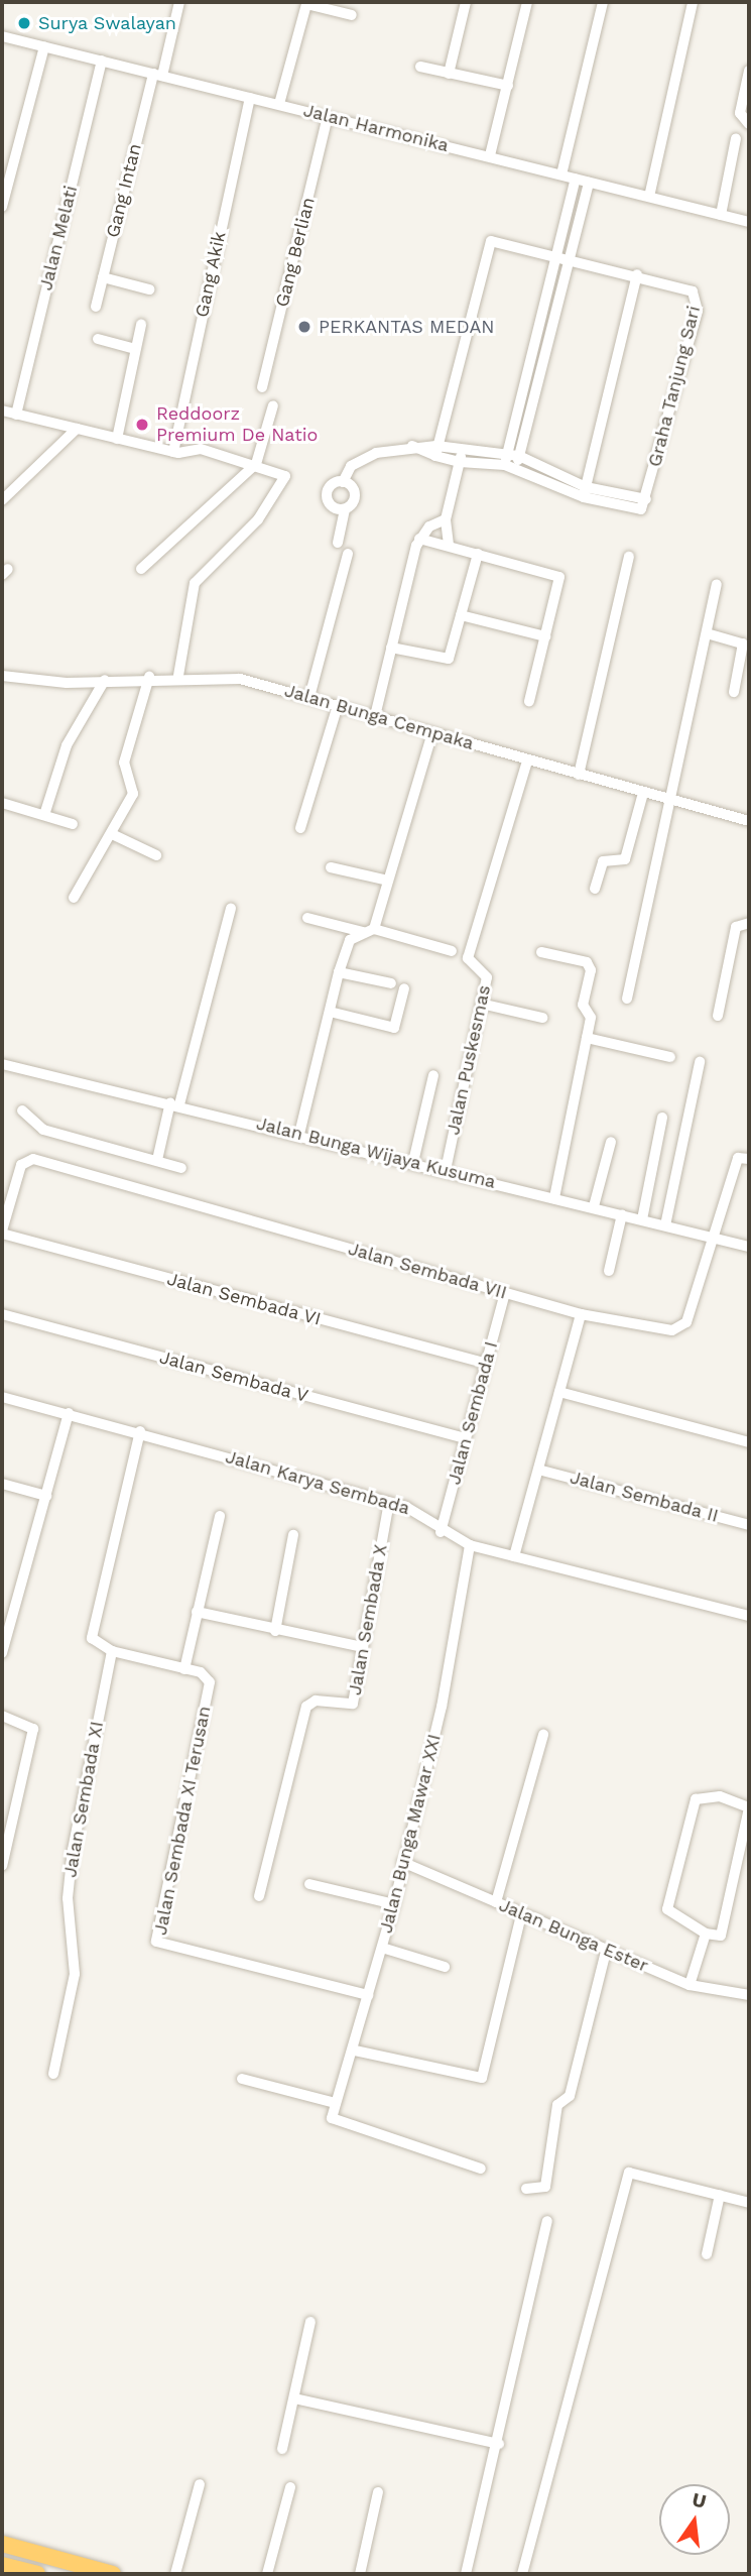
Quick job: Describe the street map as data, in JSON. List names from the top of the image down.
{
  "streets": {
    "street": [
      "Jalan Harmonika",
      "Gang Intan",
      "Jalan Melati",
      "Gang Berlian",
      "Gang Akik",
      "Graha Tanjung Sari",
      "Jalan Bunga Cempaka",
      "Jalan Puskesmas",
      "Jalan Bunga Wijaya Kusuma",
      "Jalan Sembada VII",
      "Jalan Sembada VI",
      "Jalan Sembada V",
      "Jalan Sembada I",
      "Jalan Karya Sembada",
      "Jalan Sembada II",
      "Jalan Sembada X",
      "Jalan Sembada XI",
      "Jalan Sembada XI Terusan",
      "Jalan Bunga Mawar XXI",
      "Jalan Bunga Ester"
    ]
  },
  "crossings": [
    ["Jalan Harmonika", "Gang Intan"],
    ["Jalan Harmonika", "Jalan Melati"],
    ["Jalan Harmonika", "Gang Berlian"],
    ["Jalan Harmonika", "Gang Akik"],
    ["Jalan Bunga Cempaka", "Jalan Puskesmas"],
    ["Jalan Puskesmas", "Jalan Bunga Wijaya Kusuma"],
    ["Jalan Bunga Wijaya Kusuma", "Jalan Sembada VII"],
    ["Jalan Sembada VII", "Jalan Sembada VI"],
    ["Jalan Sembada VII", "Jalan Sembada I"],
    ["Jalan Sembada VI", "Jalan Sembada I"],
    ["Jalan Sembada V", "Jalan Sembada I"],
    ["Jalan Sembada I", "Jalan Karya Sembada"],
    ["Jalan Karya Sembada", "Jalan Sembada X"],
    ["Jalan Karya Sembada", "Jalan Bunga Mawar XXI"],
    ["Jalan Sembada XI Terusan", "Jalan Bunga Mawar XXI"],
    ["Jalan Bunga Mawar XXI", "Jalan Bunga Ester"]
  ],
  "places": ["Surya Swalayan", "PERKANTAS MEDAN", "Reddoorz Premium De Natio"],
  "north": "top"
}
